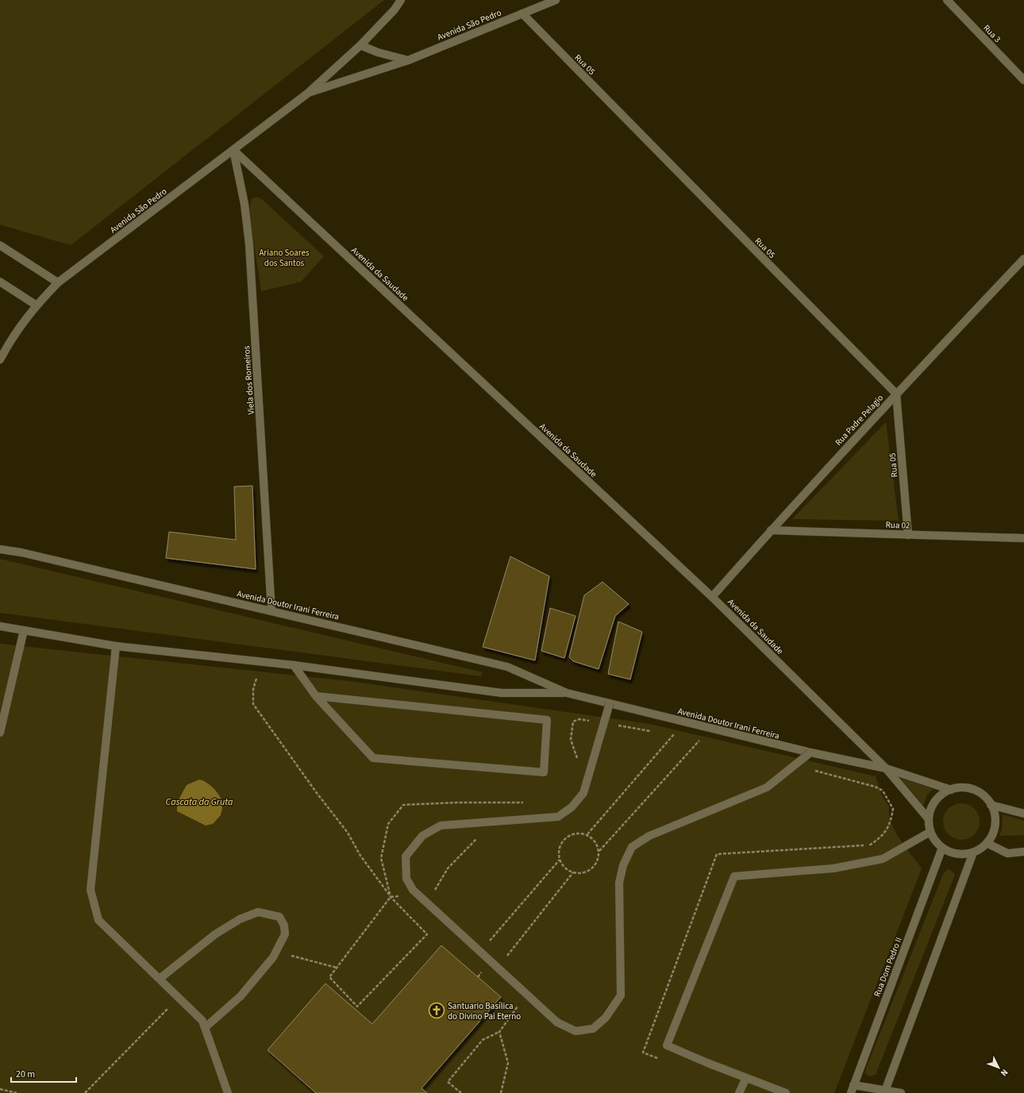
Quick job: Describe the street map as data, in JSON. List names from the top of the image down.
{
  "streets": {
    "street": [
      "Avenida São Pedro",
      "Rua 3",
      "Rua 05",
      "Avenida da Saudade",
      "Viela dos Romeiros",
      "Rua Padre Pelagio",
      "Rua 02",
      "Avenida Doutor Irani Ferreira",
      "Rua Dom Pedro II"
    ]
  },
  "crossings": [
    ["Avenida São Pedro", "Rua 05"],
    ["Avenida São Pedro", "Avenida da Saudade"],
    ["Avenida São Pedro", "Viela dos Romeiros"],
    ["Rua 05", "Rua Padre Pelagio"],
    ["Rua 05", "Rua 02"],
    ["Avenida da Saudade", "Viela dos Romeiros"],
    ["Avenida da Saudade", "Rua Padre Pelagio"],
    ["Avenida da Saudade", "Avenida Doutor Irani Ferreira"],
    ["Viela dos Romeiros", "Avenida Doutor Irani Ferreira"],
    ["Rua Padre Pelagio", "Rua 02"],
    ["Avenida Doutor Irani Ferreira", "Rua Dom Pedro II"]
  ],
  "water": ["Cascata da Gruta"],
  "parks": ["Ariano Soares dos Santos"],
  "places": {
    "church": ["Santuario Basílica do Divino Pai Eterno"]
  },
  "scale_bar": "20 m",
  "north": "bottom right"
}
